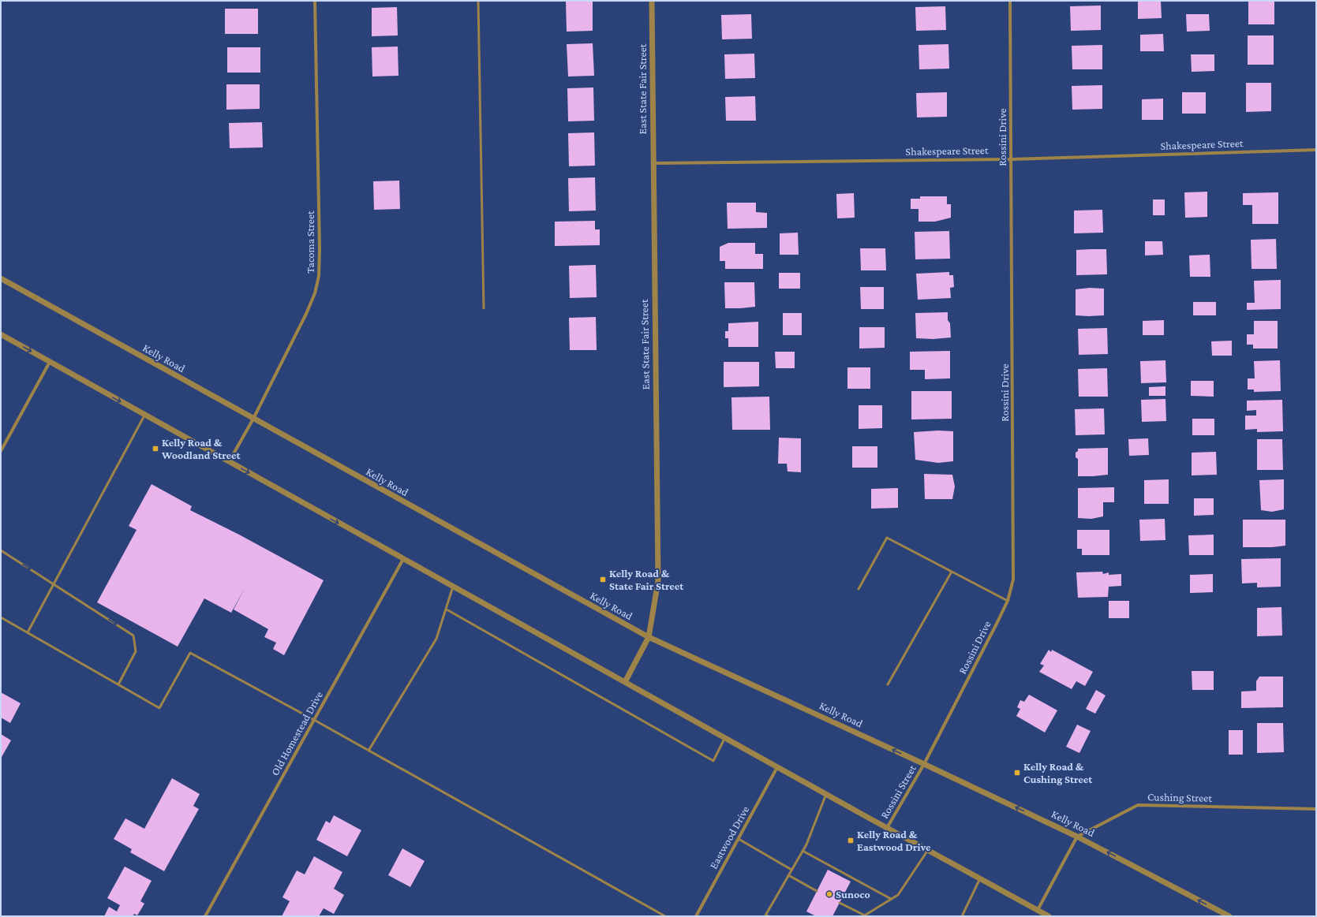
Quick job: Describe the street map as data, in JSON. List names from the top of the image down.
{
  "streets": {
    "street": [
      "East State Fair Street",
      "Rossini Drive",
      "Shakespeare Street",
      "Tacoma Street",
      "Kelly Road",
      "Old Homestead Drive",
      "Rossini Street",
      "Cushing Street",
      "Eastwood Drive"
    ]
  },
  "crossings": [
    ["East State Fair Street", "Shakespeare Street"],
    ["East State Fair Street", "Kelly Road"],
    ["Rossini Drive", "Shakespeare Street"],
    ["Rossini Drive", "Kelly Road"],
    ["Rossini Drive", "Rossini Street"],
    ["Tacoma Street", "Kelly Road"],
    ["Kelly Road", "Rossini Street"],
    ["Kelly Road", "Cushing Street"]
  ],
  "one_way": ["Kelly Road"],
  "places": {
    "transit": [
      "Kelly Road & Woodland Street",
      "Kelly Road & State Fair Street",
      "Kelly Road & Cushing Street",
      "Kelly Road & Eastwood Drive"
    ],
    "other": ["Sunoco"]
  }
}
